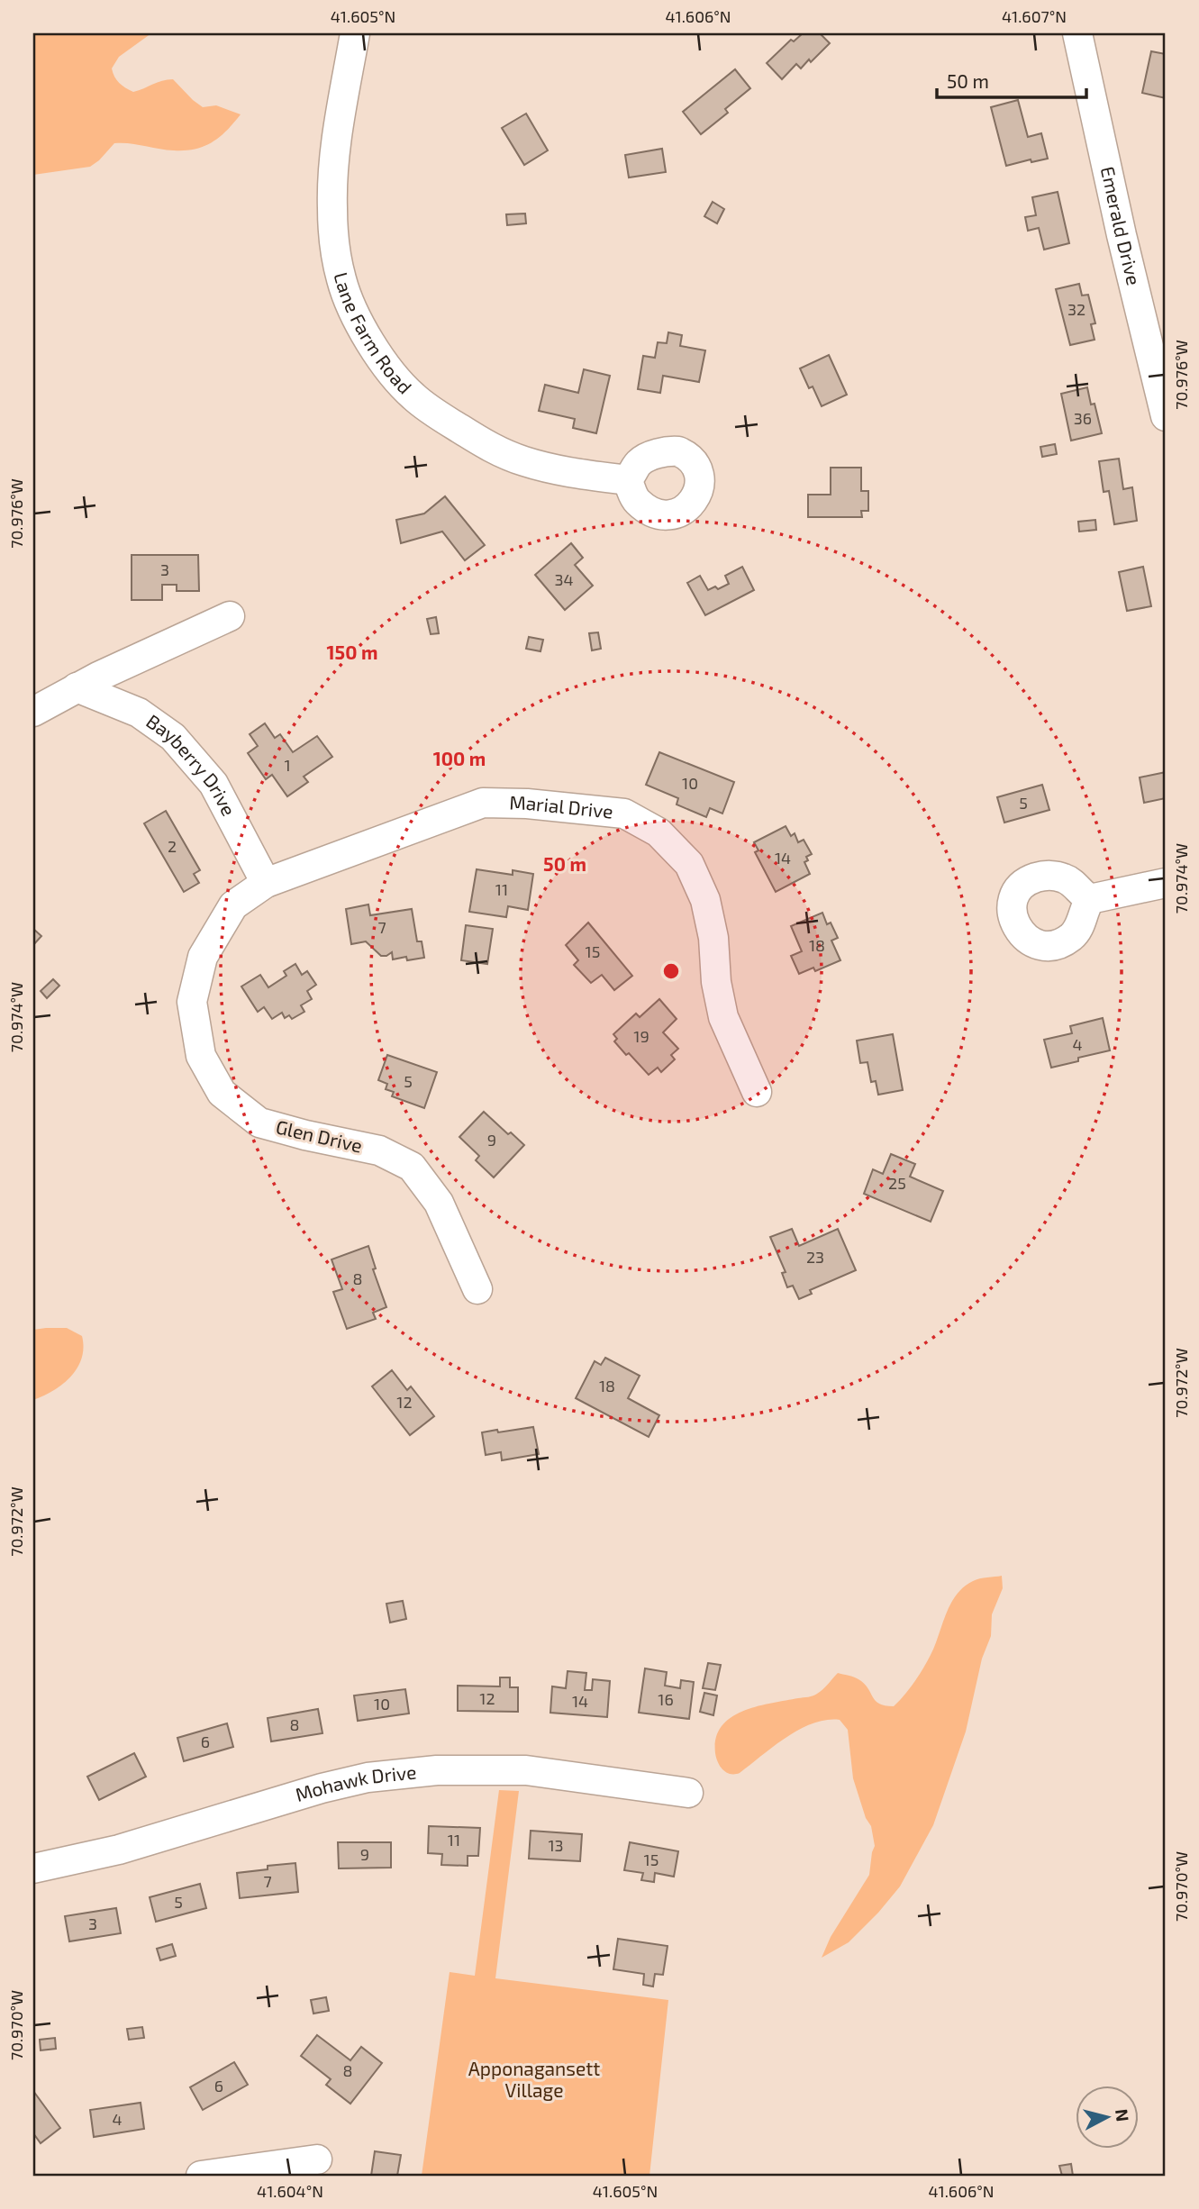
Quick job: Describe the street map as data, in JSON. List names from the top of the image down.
{
  "streets": {
    "street": [
      "Emerald Drive",
      "Lane Farm Road",
      "Bayberry Drive",
      "Marial Drive",
      "Glen Drive",
      "Mohawk Drive"
    ]
  },
  "crossings": [
    ["Bayberry Drive", "Marial Drive"],
    ["Bayberry Drive", "Glen Drive"],
    ["Marial Drive", "Glen Drive"]
  ],
  "parks": ["Apponagansett Village"],
  "house_numbers": [
    "32",
    "36",
    "3",
    "34",
    "1",
    "10",
    "5",
    "2",
    "14",
    "11",
    "7",
    "18",
    "15",
    "19",
    "4",
    "5",
    "9",
    "25",
    "23",
    "8",
    "18",
    "12",
    "12",
    "16",
    "14",
    "10",
    "8",
    "6",
    "11",
    "13",
    "9",
    "15",
    "7",
    "5",
    "3",
    "8",
    "6",
    "4"
  ],
  "scale_bar": "50 m",
  "north": "right",
  "coordinates": [
    "41.605°N",
    "41.606°N",
    "41.607°N",
    "70.976°W",
    "70.974°W",
    "70.972°W",
    "70.970°W",
    "41.604°N"
  ],
  "rings": ["150 m", "100 m", "50 m"]
}
